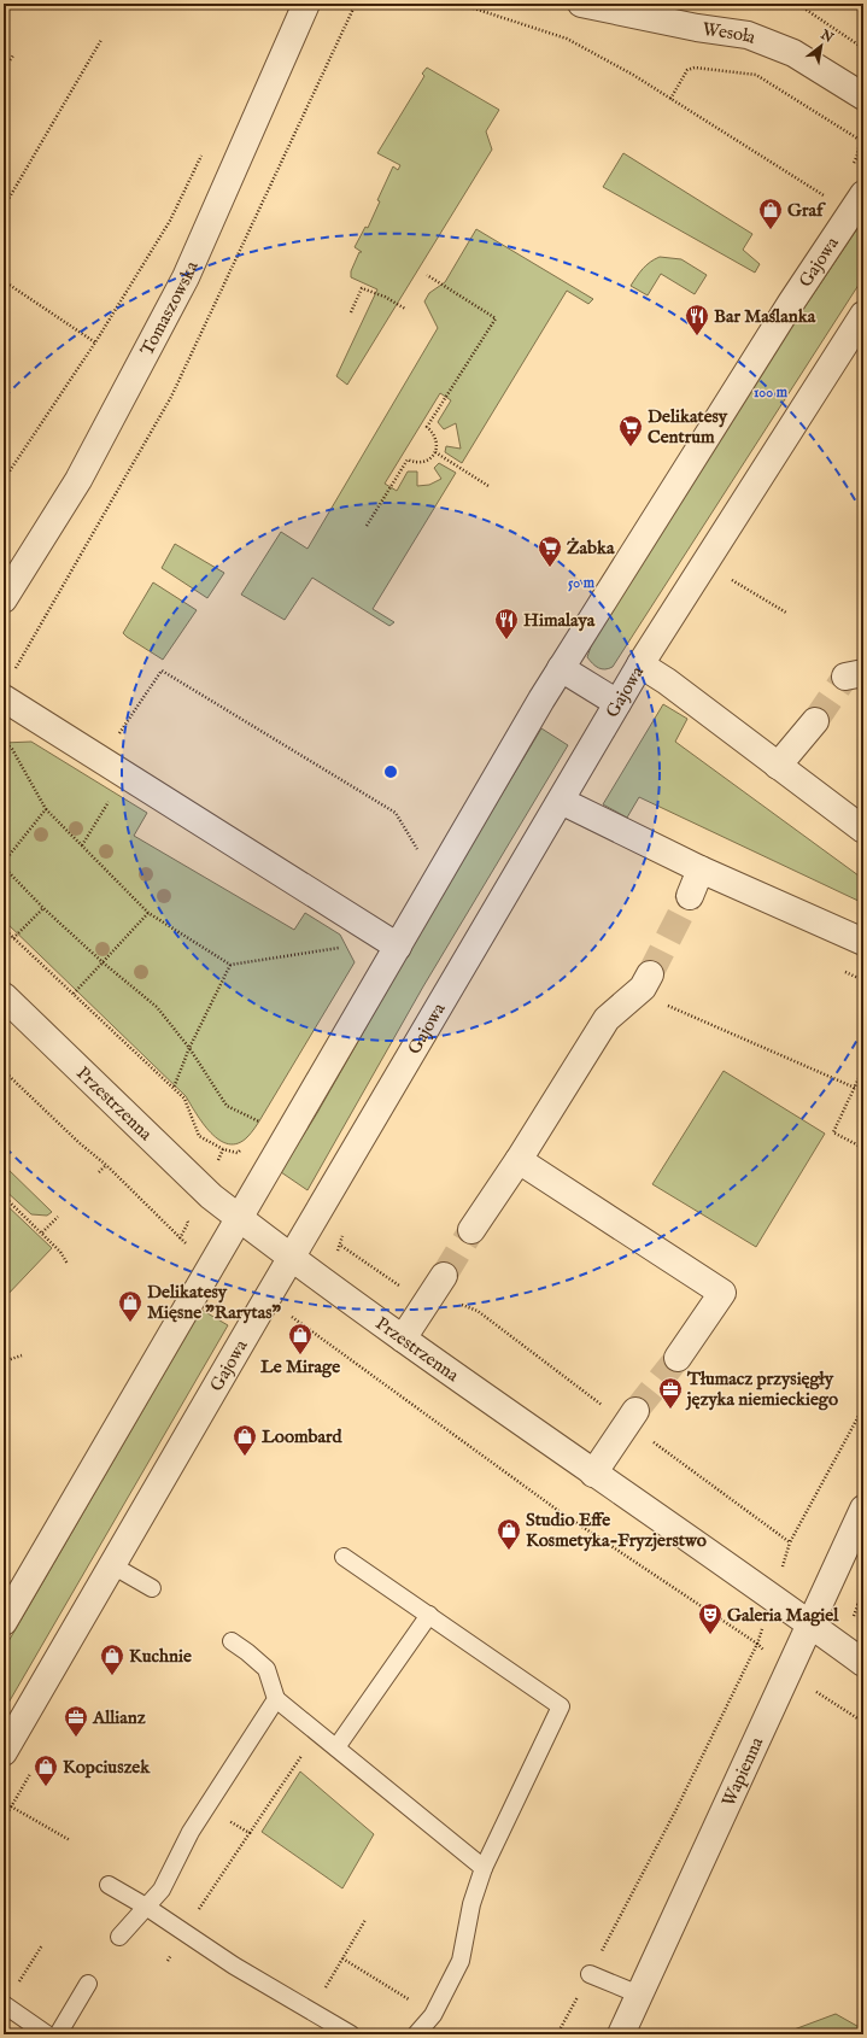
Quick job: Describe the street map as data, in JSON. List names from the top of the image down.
{
  "streets": {
    "street": [
      "Wesoła",
      "Gajowa",
      "Tomaszowska",
      "Przestrzenna",
      "Wapienna"
    ]
  },
  "crossings": [
    ["Gajowa", "Przestrzenna"],
    ["Przestrzenna", "Wapienna"]
  ],
  "places": {
    "shop": [
      "Graf",
      "Delikatesy Mięsne \"Rarytas\"",
      "Le Mirage",
      "Loombard",
      "Studio Effe Kosmetyka-Fryzjerstwo",
      "Kuchnie",
      "Kopciuszek"
    ],
    "restaurant": ["Bar Maślanka", "Himalaya"],
    "supermarket": ["Delikatesy Centrum", "Żabka"],
    "office": ["Tłumacz przysięgły języka niemieckiego", "Allianz"],
    "theatre": ["Galeria Magiel"]
  },
  "north": "top right",
  "rings": ["100 m", "50 m"]
}
